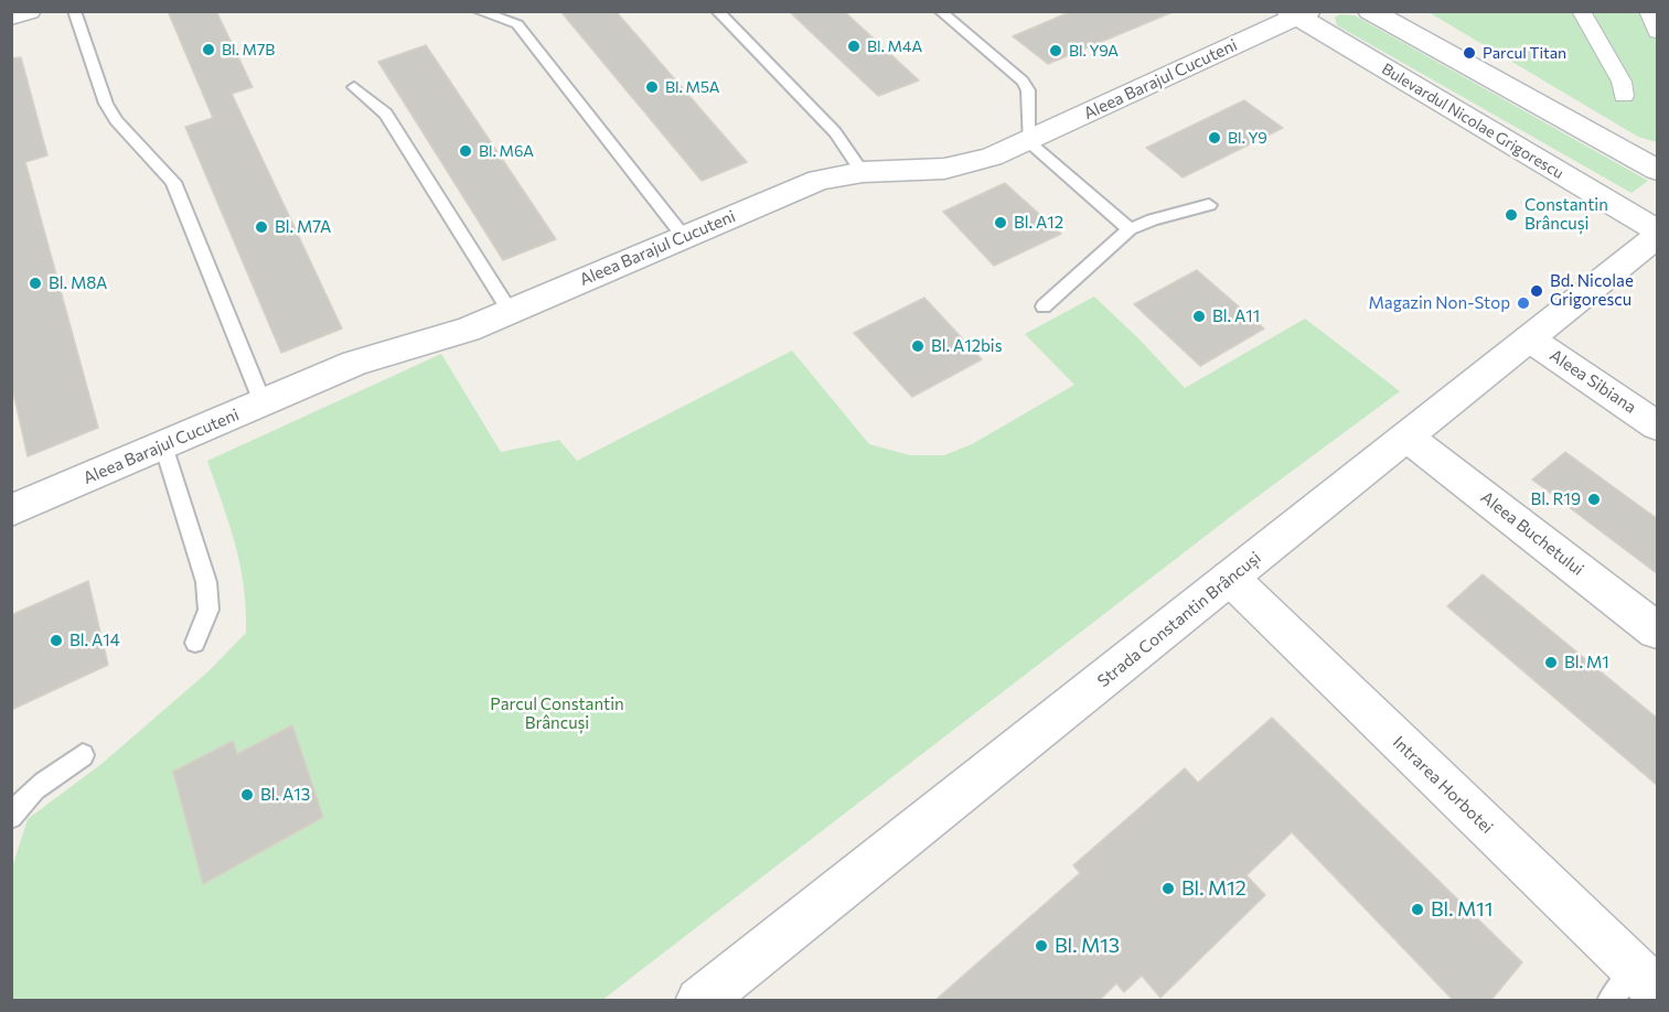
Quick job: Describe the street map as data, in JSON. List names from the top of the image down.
{
  "streets": {
    "street": [
      "Aleea Barajul Cucuteni",
      "Bulevardul Nicolae Grigorescu",
      "Aleea Sibiana",
      "Aleea Buchetului",
      "Strada Constantin Brâncuși",
      "Intrarea Horbotei"
    ]
  },
  "crossings": [
    ["Aleea Barajul Cucuteni", "Bulevardul Nicolae Grigorescu"],
    ["Aleea Sibiana", "Strada Constantin Brâncuși"],
    ["Aleea Buchetului", "Strada Constantin Brâncuși"],
    ["Strada Constantin Brâncuși", "Intrarea Horbotei"]
  ],
  "parks": ["Parcul Constantin Brâncuși"],
  "places": [
    "Bl. M4A",
    "Bl. M7B",
    "Bl. Y9A",
    "Parcul Titan",
    "Bl. M5A",
    "Bl. Y9",
    "Bl. M6A",
    "Constantin Brâncuși",
    "Bl. A12",
    "Bl. M7A",
    "Bl. M8A",
    "Bd. Nicolae Grigorescu",
    "Magazin Non-Stop",
    "Bl. A11",
    "Bl. A12bis",
    "Bl. R19",
    "Bl. A14",
    "Bl. M1",
    "Bl. A13",
    "Bl. M12",
    "Bl. M11",
    "Bl. M13"
  ]
}
